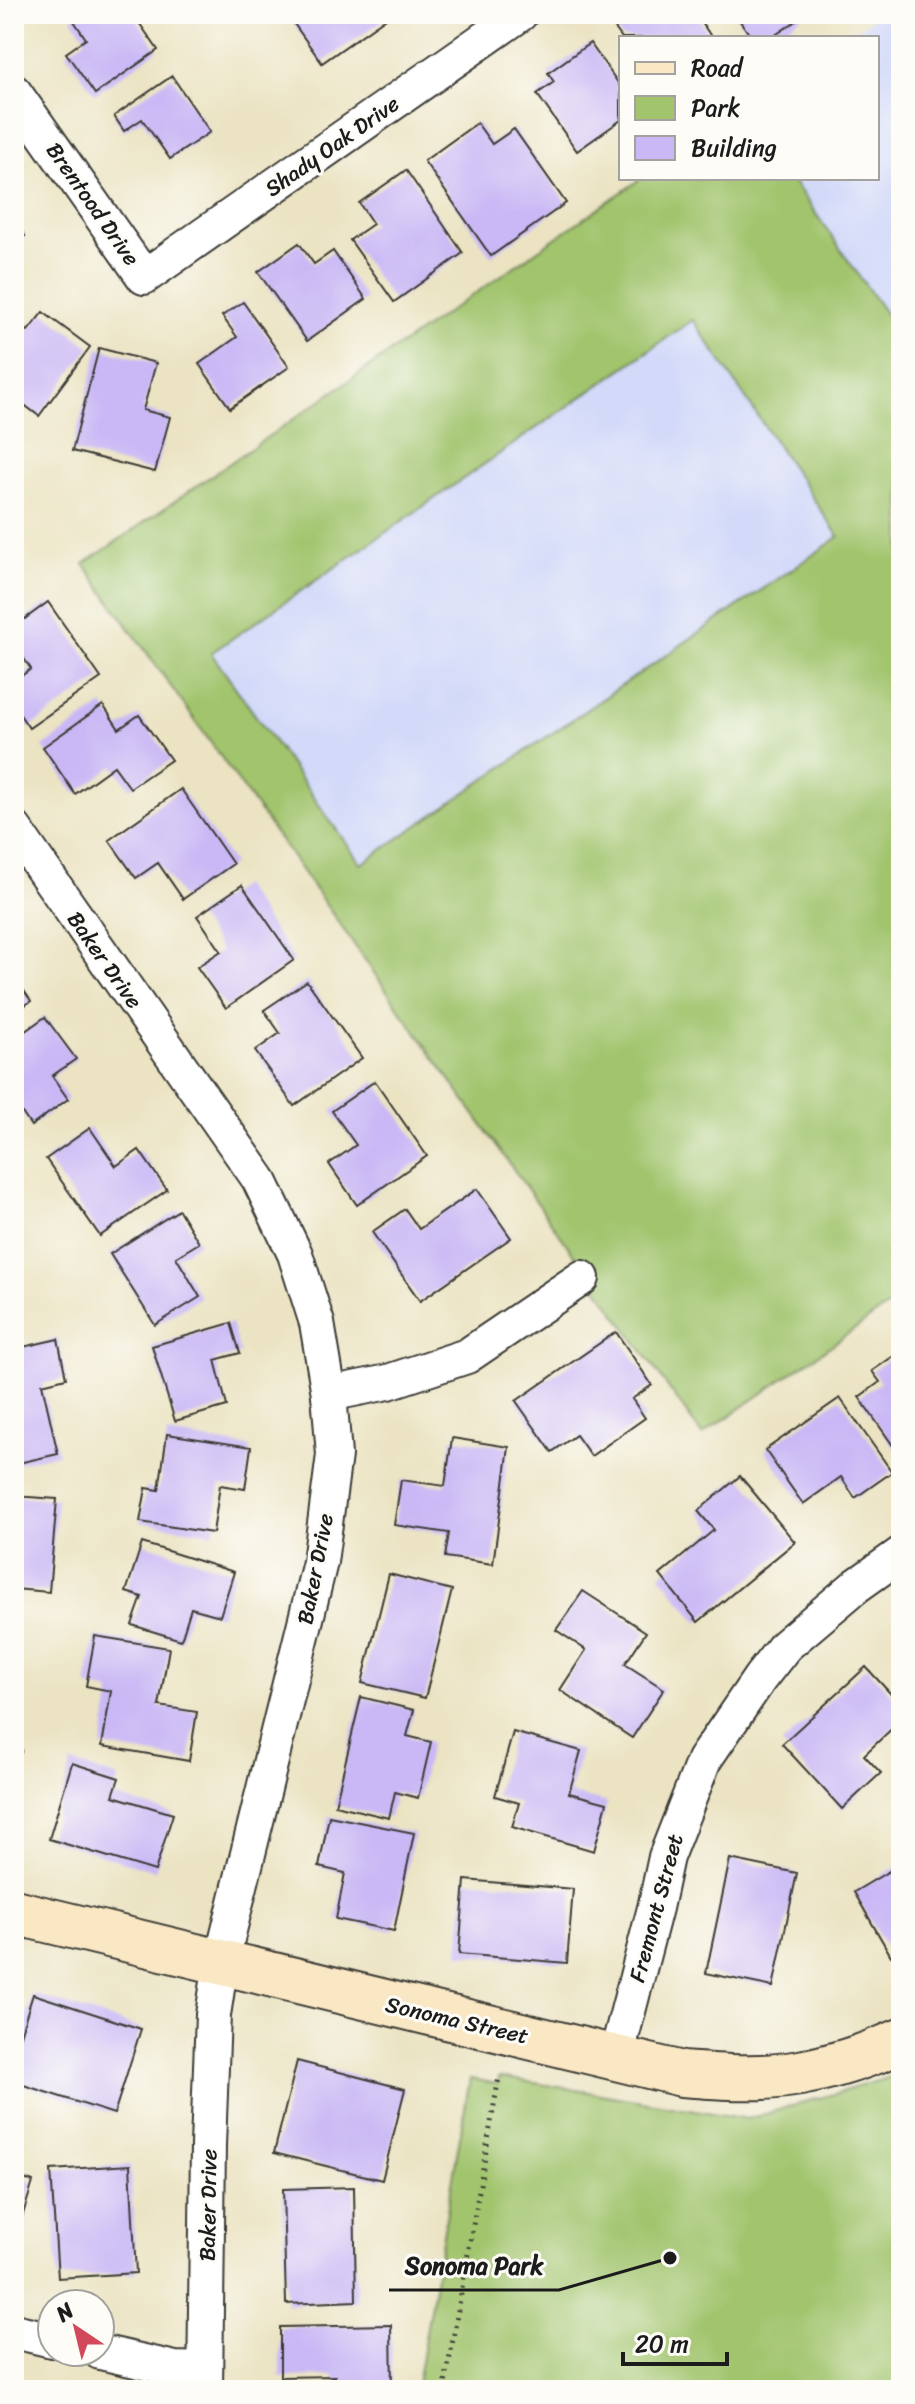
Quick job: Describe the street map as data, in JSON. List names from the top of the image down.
{
  "streets": {
    "street": [
      "Shady Oak Drive",
      "Brentood Drive",
      "Baker Drive",
      "Fremont Street",
      "Sonoma Street"
    ]
  },
  "crossings": [
    ["Shady Oak Drive", "Brentood Drive"],
    ["Baker Drive", "Sonoma Street"],
    ["Fremont Street", "Sonoma Street"]
  ],
  "places": ["Sonoma Park"],
  "legend": ["Road", "Park", "Building"],
  "scale_bar": "20 m",
  "north": "top left"
}
